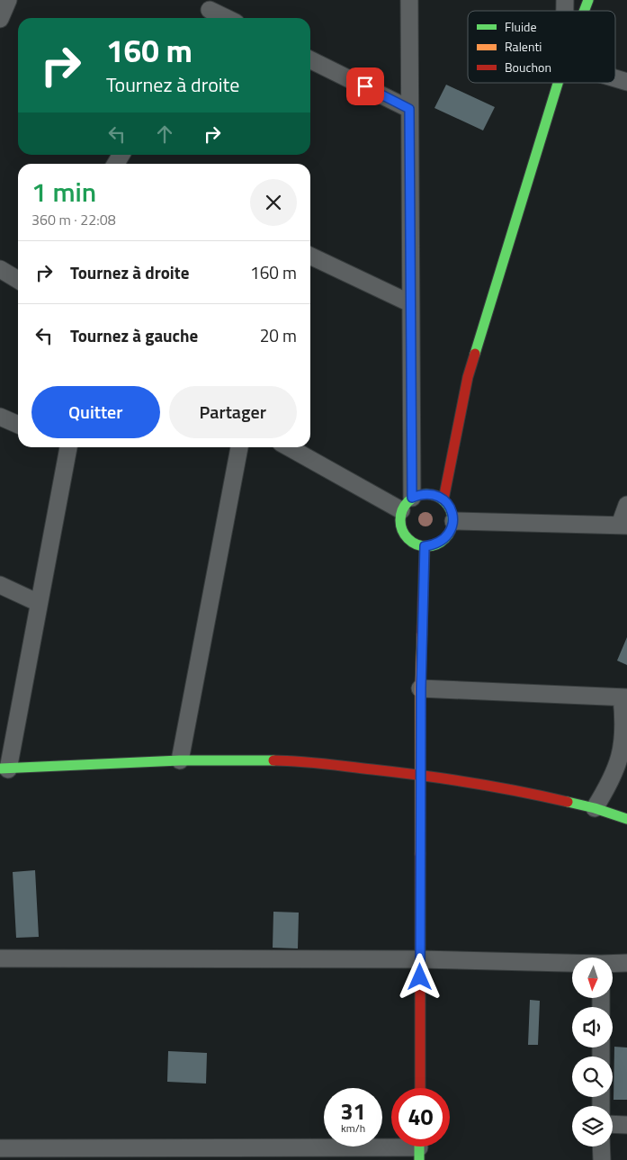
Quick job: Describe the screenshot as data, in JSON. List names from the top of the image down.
{
  "legend": ["Fluide", "Ralenti", "Bouchon"],
  "north": "bottom",
  "page": {
    "turn": ["160 m", "Tournez à droite"],
    "heading": ["1 min", "360 m · 22:08"],
    "list": [
      {
        "name": "Tournez à droite",
        "value": "160 m"
      },
      {
        "name": "Tournez à gauche",
        "value": "20 m"
      }
    ],
    "buttons": ["Quitter", "Partager"],
    "speed": "31 km/h",
    "limit": "40"
  }
}
